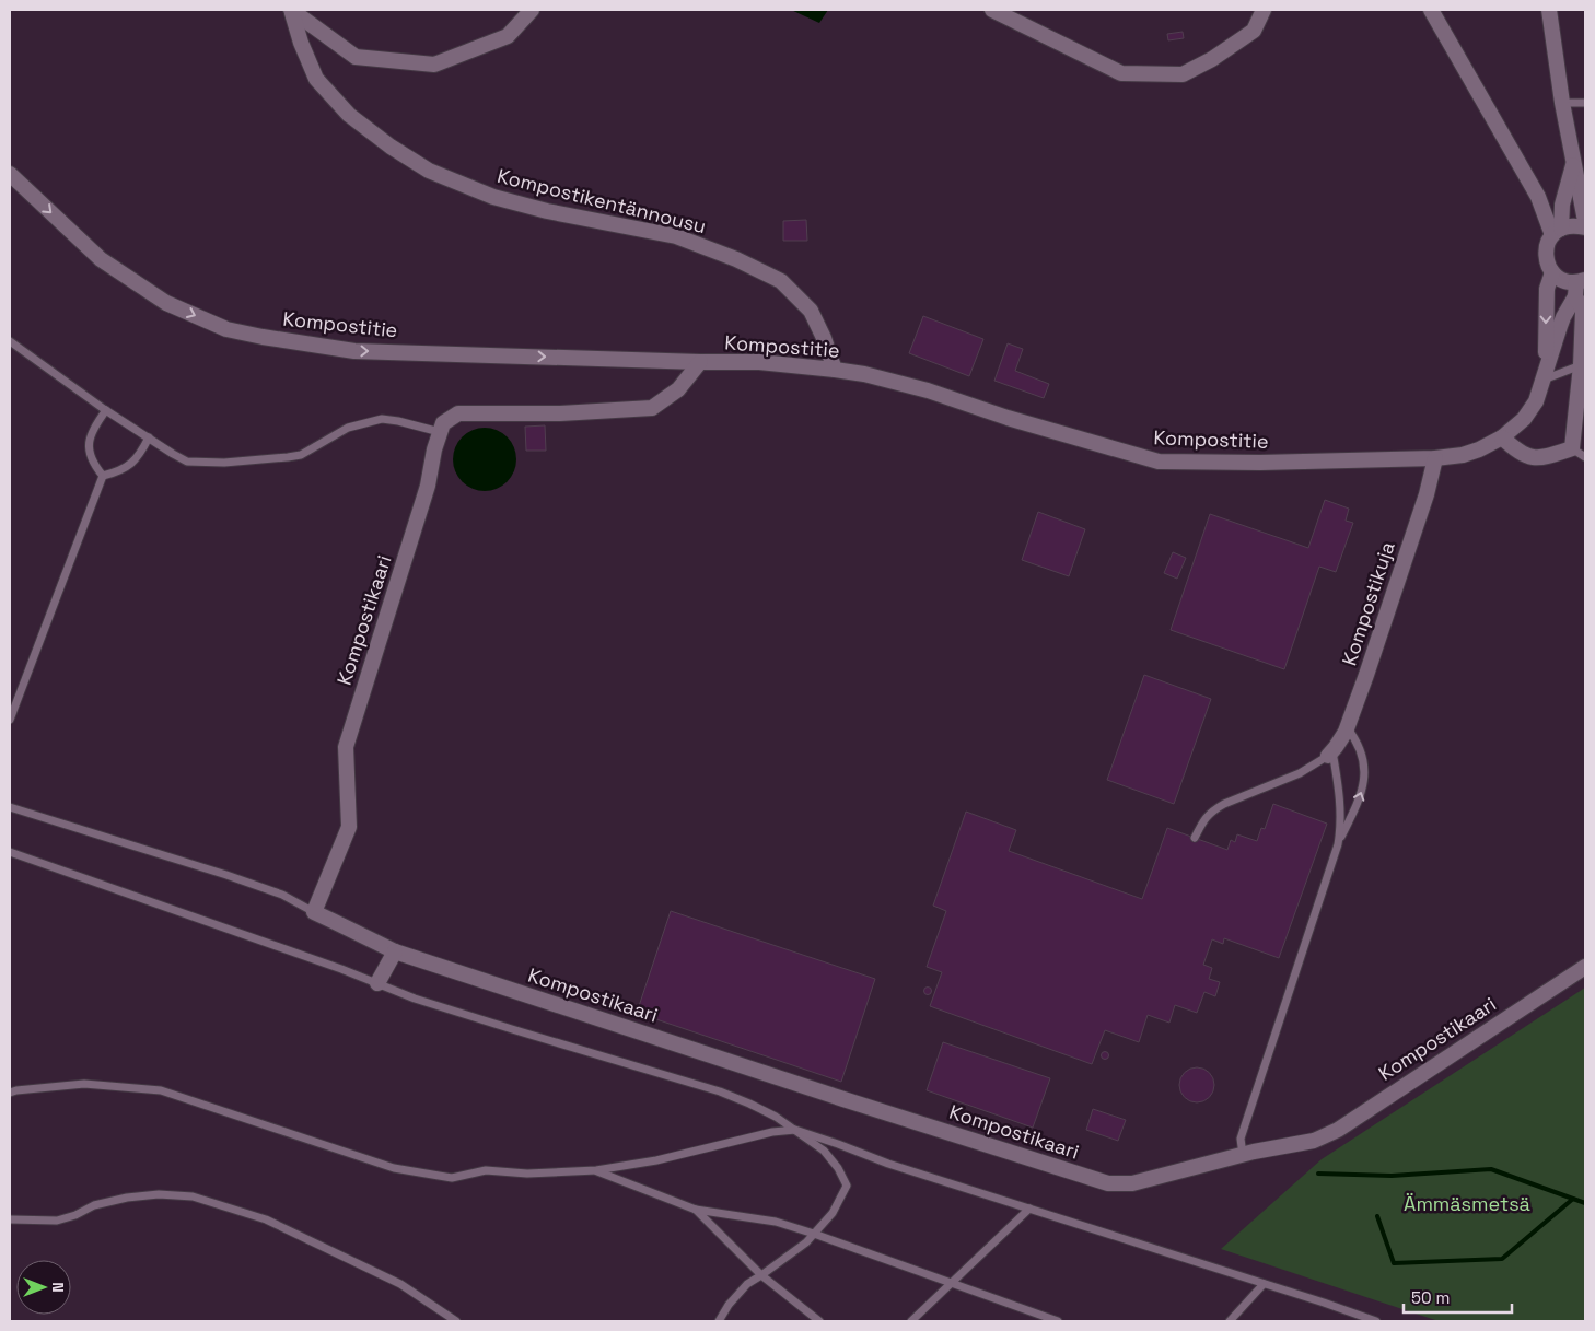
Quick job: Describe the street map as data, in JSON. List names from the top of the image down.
{
  "streets": {
    "street": [
      "Kompostikentännousu",
      "Kompostitie",
      "Kompostikuja",
      "Kompostikaari"
    ]
  },
  "crossings": [
    ["Kompostikentännousu", "Kompostitie"],
    ["Kompostitie", "Kompostikuja"]
  ],
  "one_way": ["Kompostitie"],
  "parks": ["Ämmäsmetsä"],
  "scale_bar": "50 m",
  "north": "right"
}
